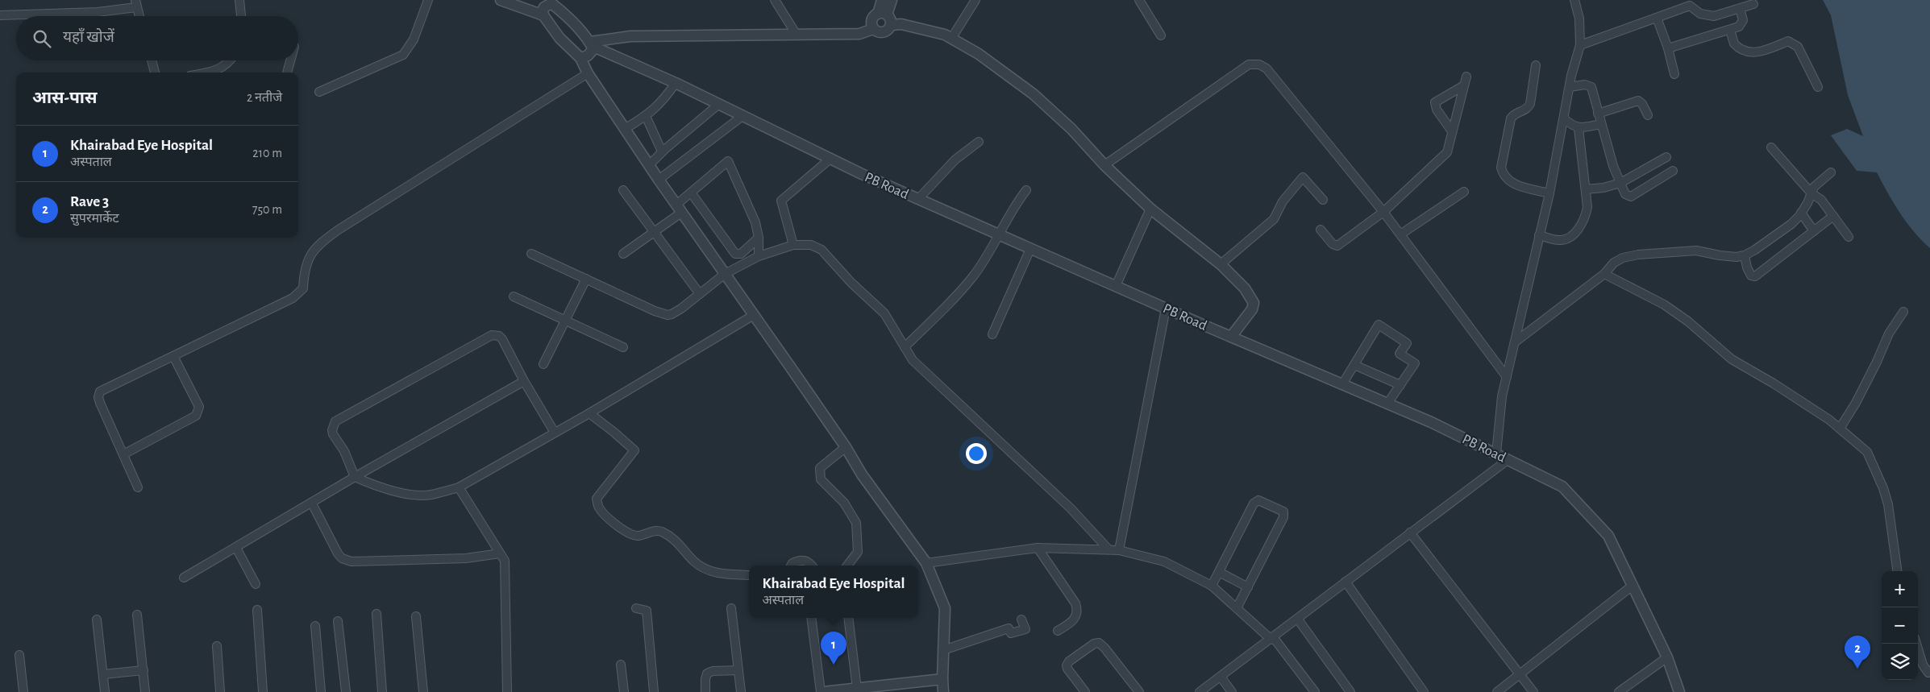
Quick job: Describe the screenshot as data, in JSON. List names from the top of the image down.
{
  "streets": {
    "street": ["PB Road"]
  },
  "page": {
    "search": "यहाँ खोजें",
    "heading": ["आस-पास", "2 नतीजे"],
    "list": [
      {
        "mark": "1",
        "name": "Khairabad Eye Hospital",
        "note": "अस्पताल",
        "value": "210 m"
      },
      {
        "mark": "2",
        "name": "Rave 3",
        "note": "सुपरमार्केट",
        "value": "750 m"
      }
    ],
    "popup": ["Khairabad Eye Hospital", "अस्पताल"],
    "map_buttons": ["+", "−"],
    "pins": ["1", "2"]
  }
}
